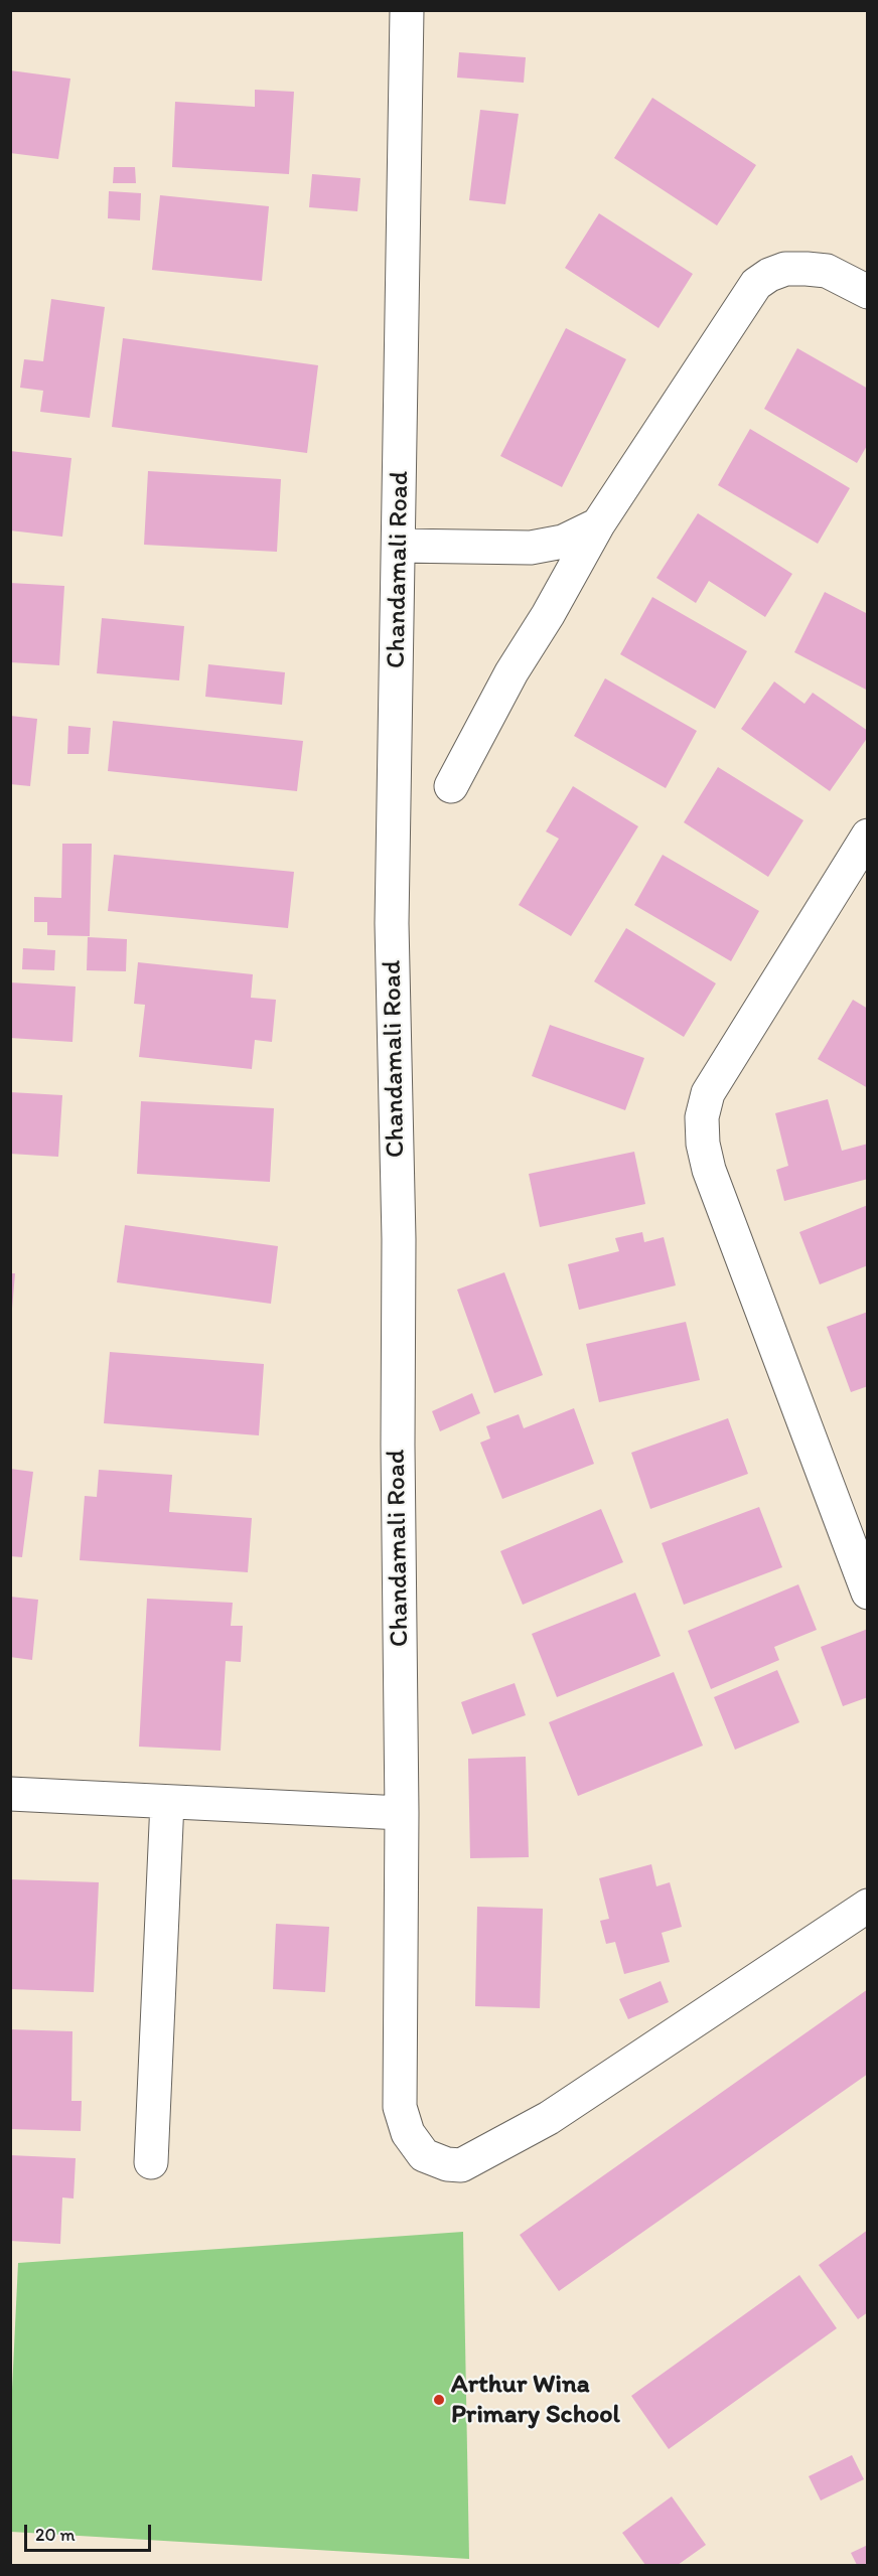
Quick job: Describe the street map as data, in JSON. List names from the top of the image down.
{
  "streets": {
    "street": ["Chandamali Road"]
  },
  "places": ["Arthur Wina Primary School"],
  "scale_bar": "20 m"
}
